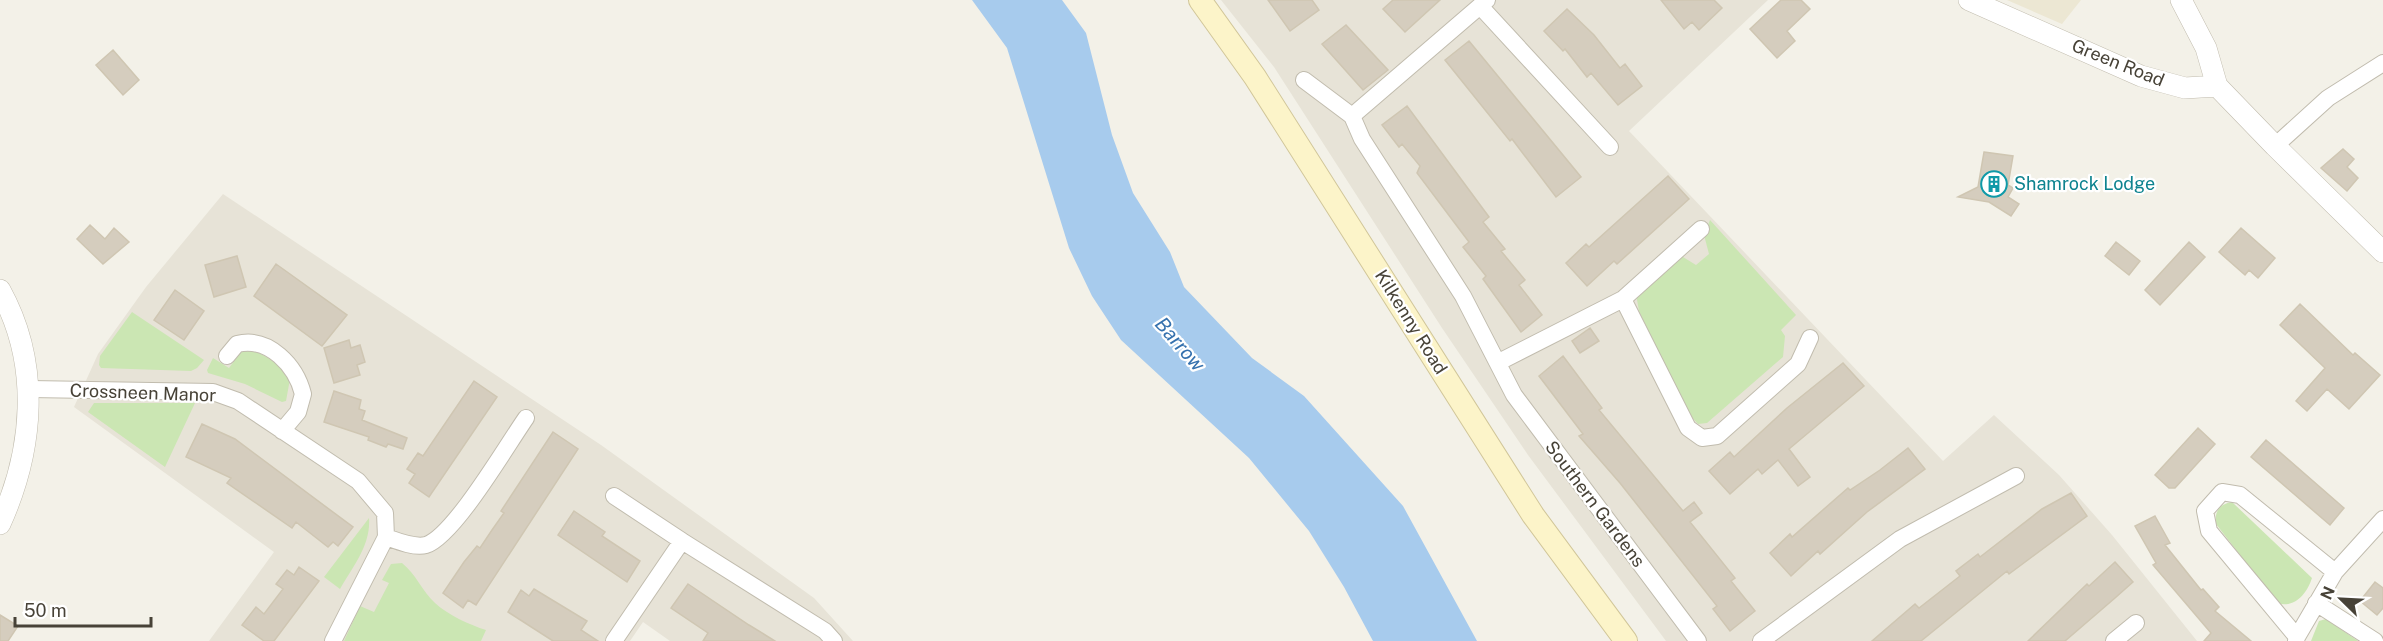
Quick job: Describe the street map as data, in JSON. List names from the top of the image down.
{
  "streets": {
    "main road": ["Kilkenny Road"],
    "street": ["Green Road", "Crossneen Manor", "Southern Gardens"]
  },
  "water": ["Barrow"],
  "places": {
    "building": ["Shamrock Lodge"]
  },
  "scale_bar": "50 m",
  "north": "top left"
}
